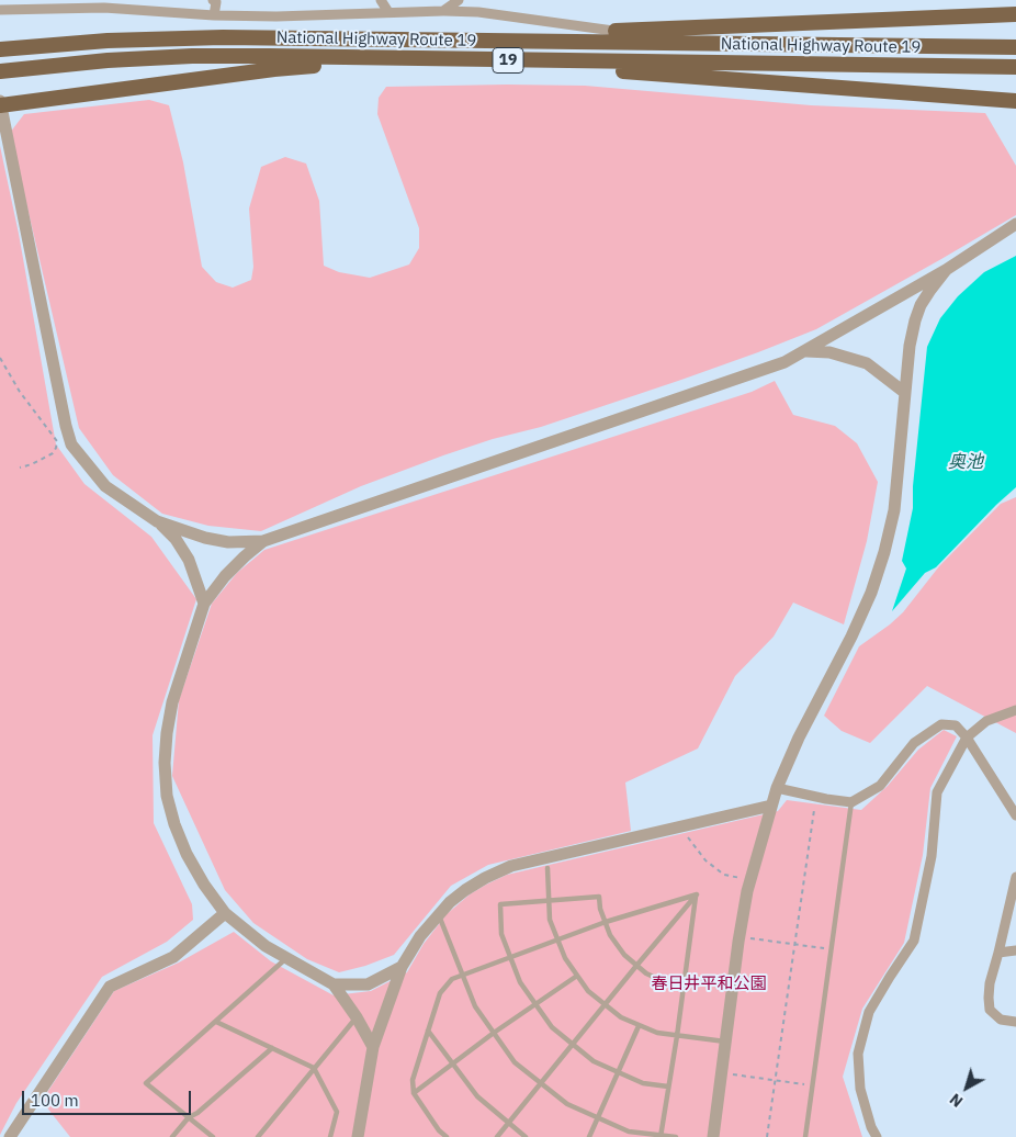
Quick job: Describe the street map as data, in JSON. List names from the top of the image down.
{
  "streets": {
    "highway": ["National Highway Route 19", "19"]
  },
  "water": ["奥池"],
  "parks": ["春日井平和公園"],
  "scale_bar": "100 m",
  "north": "bottom left"
}
